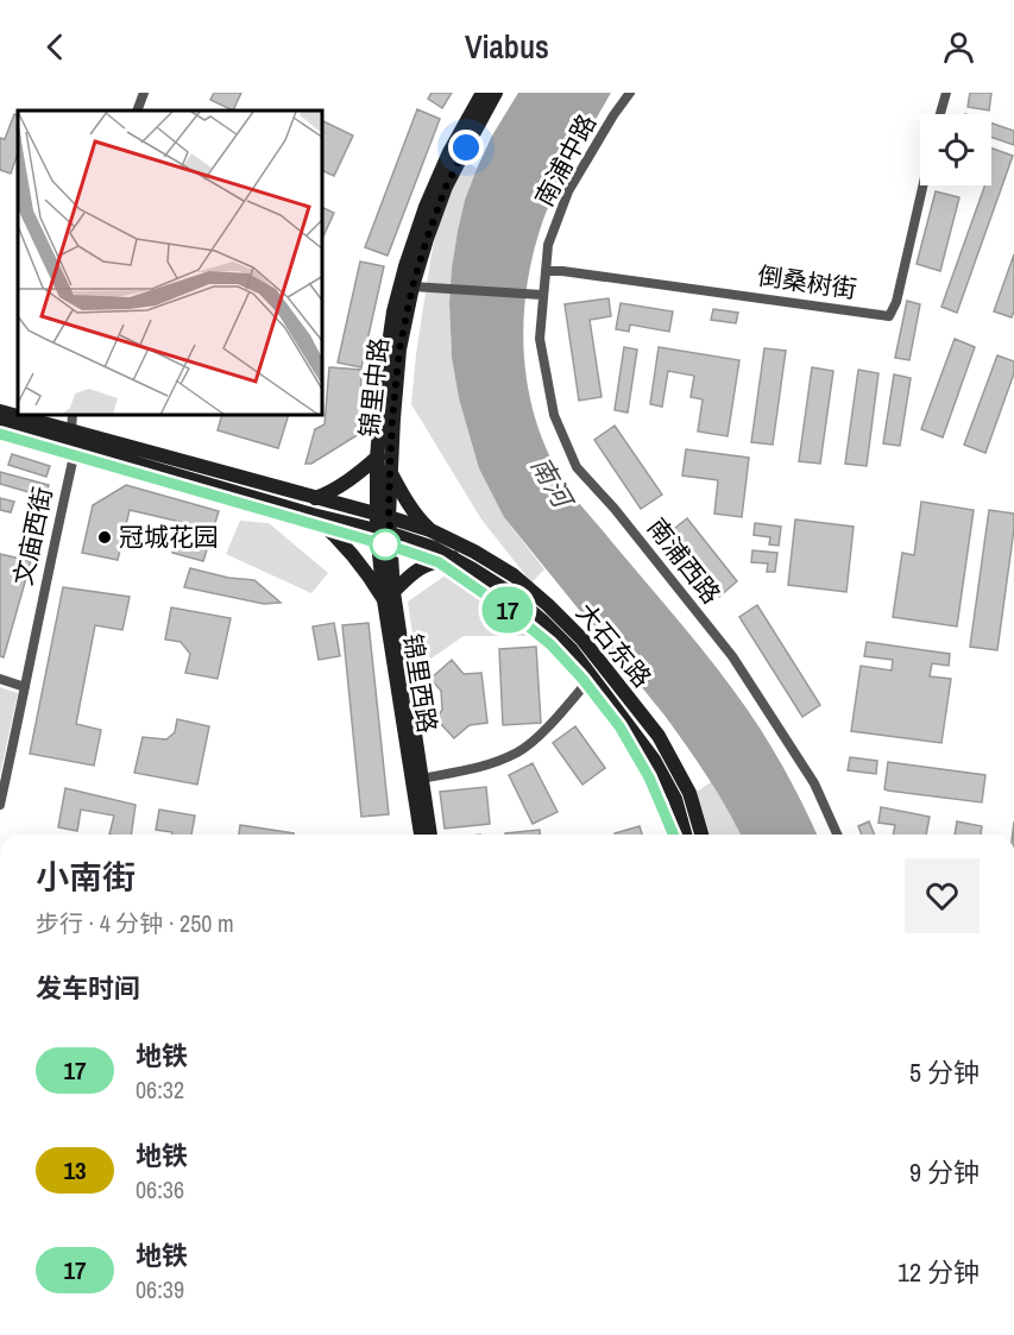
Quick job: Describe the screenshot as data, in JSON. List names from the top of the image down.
{
  "streets": {
    "main road": ["锦里中路", "大石东路", "锦里西路"],
    "street": [
      "南浦中路",
      "倒桑树街",
      "文庙西街",
      "南浦西路"
    ]
  },
  "crossings": [
    ["南浦中路", "倒桑树街"],
    ["南浦中路", "南浦西路"],
    ["锦里中路", "大石东路"],
    ["锦里中路", "锦里西路"],
    ["文庙西街", "大石东路"],
    ["大石东路", "锦里西路"]
  ],
  "water": ["南河"],
  "places": ["冠城花园"],
  "lines": ["metro line 17"],
  "page": {
    "header": "Viabus",
    "on_map": "17",
    "heading": [
      ["小南街", "步行 · 4 分钟 · 250 m"],
      "发车时间"
    ],
    "list": [
      {
        "mark": "17",
        "name": "地铁",
        "note": "06:32",
        "value": "5 分钟"
      },
      {
        "mark": "13",
        "name": "地铁",
        "note": "06:36",
        "value": "9 分钟"
      },
      {
        "mark": "17",
        "name": "地铁",
        "note": "06:39",
        "value": "12 分钟"
      }
    ]
  }
}
